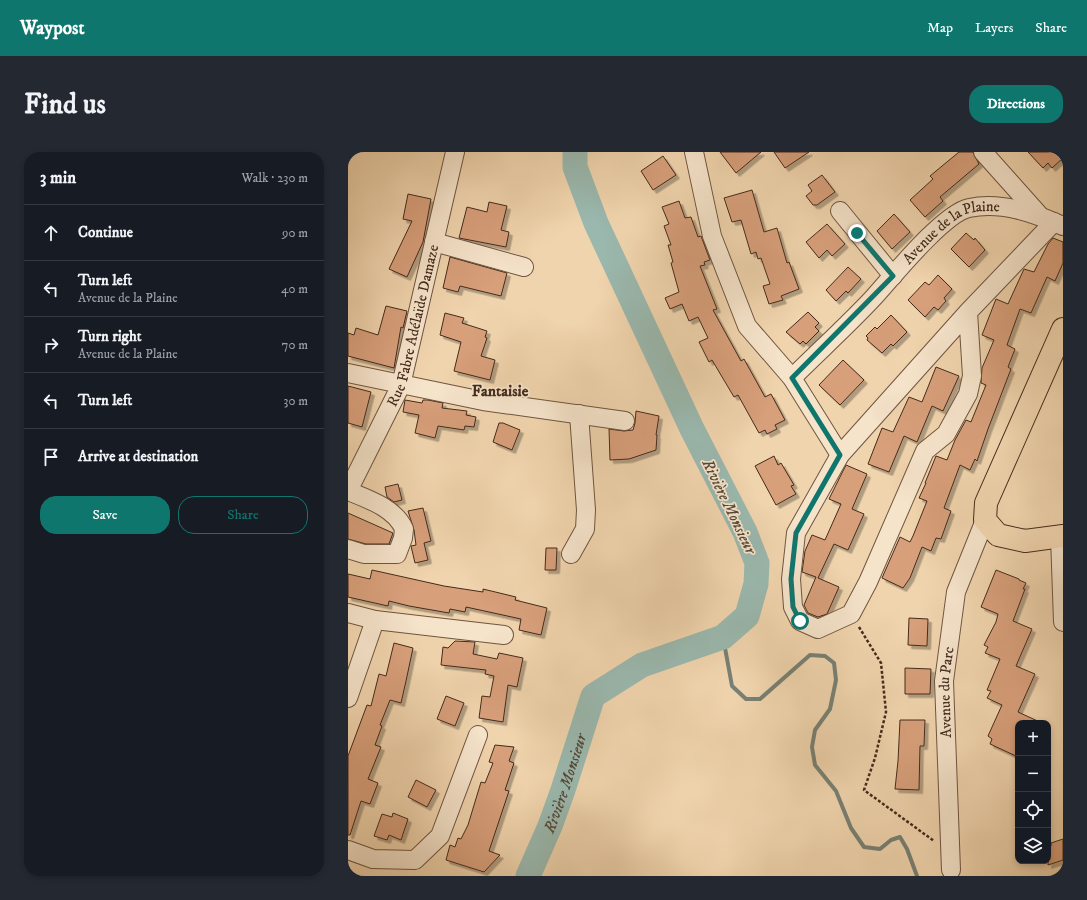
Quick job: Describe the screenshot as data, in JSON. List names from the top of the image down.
{
  "streets": {
    "street": ["Avenue de la Plaine", "Rue Fabre Adélaïde Damaze", "Avenue du Parc"]
  },
  "districts": ["Fantaisie"],
  "water": ["Rivière Monsieur"],
  "page": {
    "header": "Waypost",
    "nav": ["Map", "Layers", "Share"],
    "buttons": [
      "Directions",
      ["Save", "Share"]
    ],
    "title": "Find us",
    "heading": ["3 min", "Walk · 230 m"],
    "list": [
      ["Continue", "90 m"],
      ["Turn left", "Avenue de la Plaine", "40 m"],
      ["Turn right", "Avenue de la Plaine", "70 m"],
      ["Turn left", "30 m"],
      "Arrive at destination"
    ],
    "map_buttons": ["+", "−"]
  }
}
